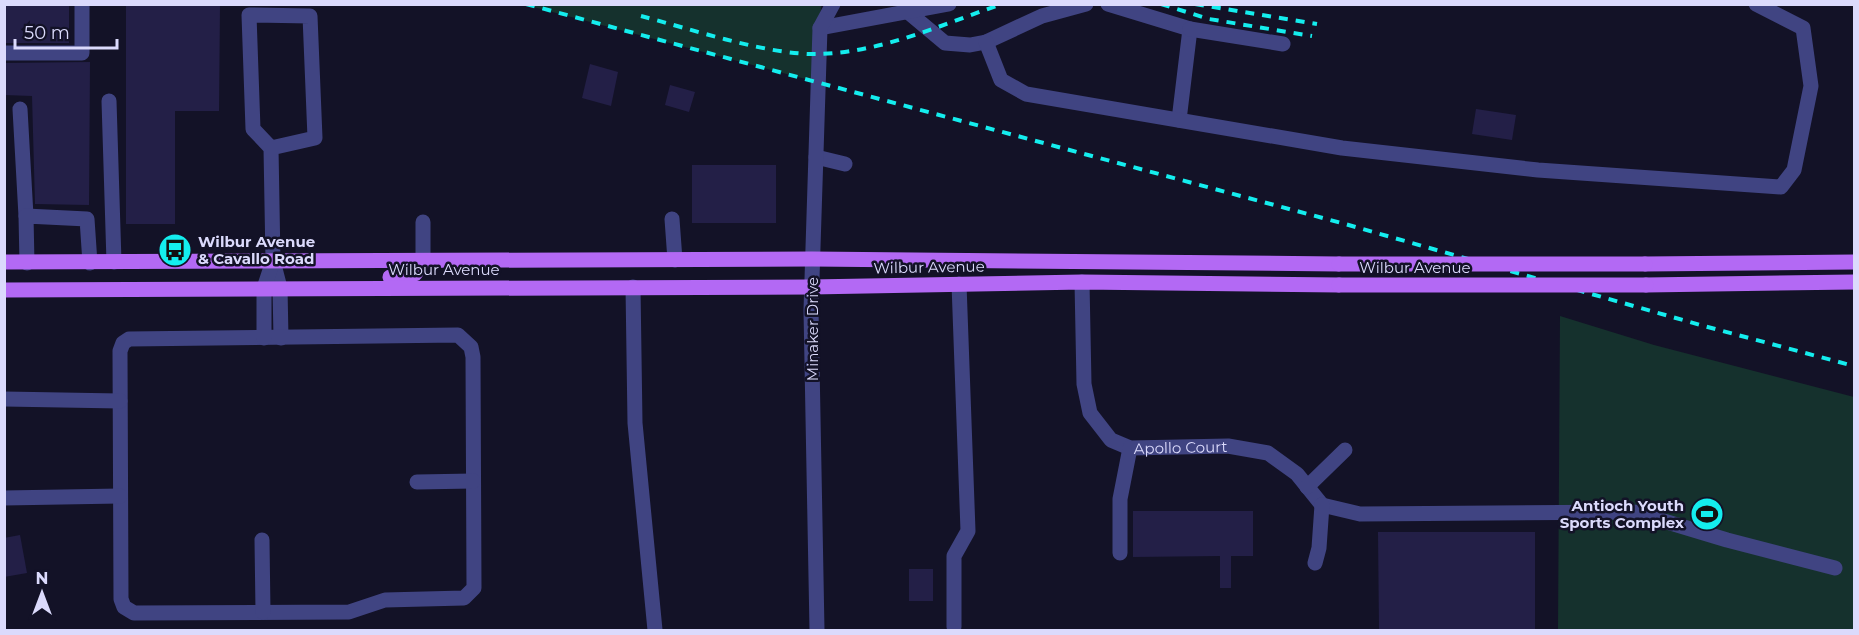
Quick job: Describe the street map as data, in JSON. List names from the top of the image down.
{
  "streets": {
    "main road": ["Wilbur Avenue"],
    "street": ["Minaker Drive", "Apollo Court"]
  },
  "crossings": [
    ["Wilbur Avenue", "Minaker Drive"],
    ["Wilbur Avenue", "Apollo Court"]
  ],
  "places": {
    "bus stop": ["Wilbur Avenue & Cavallo Road"],
    "sports": ["Antioch Youth Sports Complex"]
  },
  "scale_bar": "50 m",
  "north": "top"
}
